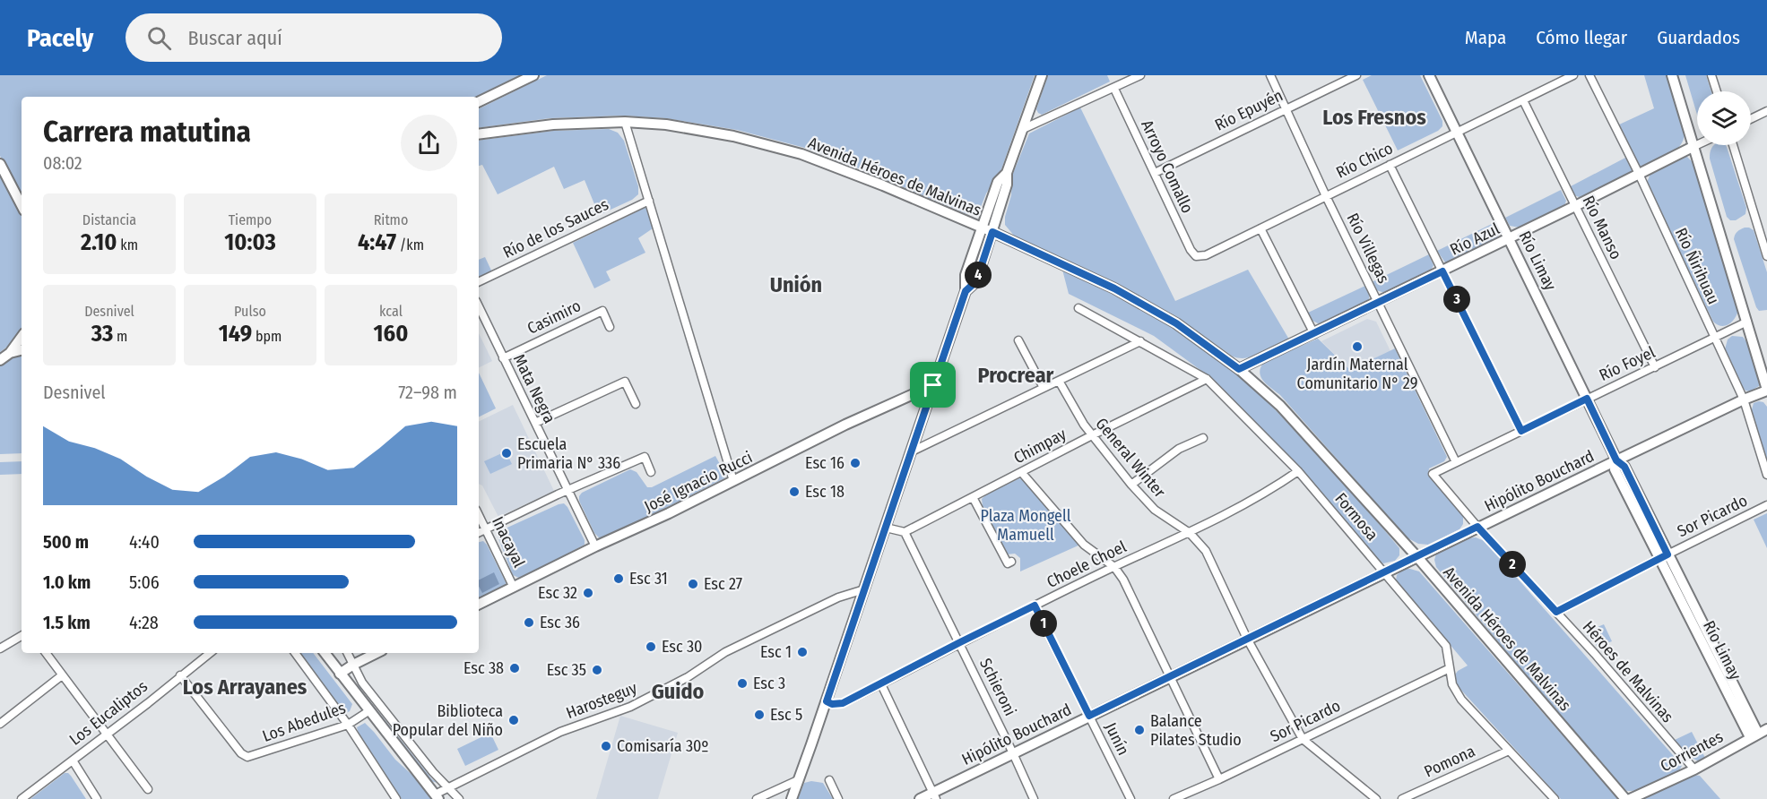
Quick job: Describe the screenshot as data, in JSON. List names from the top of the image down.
{
  "streets": {
    "main road": [
      "Avenida Héroes de Malvinas",
      "Río Azul",
      "Río Limay",
      "Hipólito Bouchard",
      "José Ignacio Rucci",
      "Corrientes"
    ],
    "street": [
      "Río Epuyén",
      "Río Chico",
      "Arroyo Comallo",
      "Río Manso",
      "Río de los Sauces",
      "Río Villegas",
      "Río Ñirihuau",
      "Casimiro",
      "Río Foyel",
      "Mata Negra",
      "Chimpay",
      "General Winter",
      "Sor Picardo",
      "Formosa",
      "Inacayal",
      "Choele Choel",
      "Héroes de Malvinas",
      "Schieroni",
      "Harosteguy",
      "Los Eucaliptos",
      "Los Abedules",
      "Junín",
      "Pomona"
    ]
  },
  "crossings": [
    ["Río Epuyén", "Arroyo Comallo"],
    ["Río Epuyén", "Río Villegas"],
    ["Río Chico", "Arroyo Comallo"],
    ["Río Chico", "Río Manso"],
    ["Río Chico", "Río Villegas"],
    ["Río Chico", "Río Limay"],
    ["Avenida Héroes de Malvinas", "Río Azul"],
    ["Avenida Héroes de Malvinas", "Hipólito Bouchard"],
    ["Avenida Héroes de Malvinas", "Corrientes"],
    ["Río Manso", "Río Azul"],
    ["Río Manso", "Río Foyel"],
    ["Río Azul", "Río Villegas"],
    ["Río Azul", "Río Limay"],
    ["Río Azul", "Río Ñirihuau"],
    ["Río Villegas", "Río Foyel"],
    ["Río Limay", "Río Foyel"],
    ["Río Limay", "Hipólito Bouchard"],
    ["Río Limay", "Sor Picardo"],
    ["Río Limay", "Corrientes"],
    ["Río Ñirihuau", "Río Foyel"],
    ["Río Ñirihuau", "Hipólito Bouchard"],
    ["Casimiro", "Mata Negra"],
    ["Río Foyel", "Héroes de Malvinas"],
    ["Mata Negra", "José Ignacio Rucci"],
    ["Chimpay", "General Winter"],
    ["Chimpay", "Formosa"],
    ["Chimpay", "Schieroni"],
    ["General Winter", "Hipólito Bouchard"],
    ["General Winter", "Sor Picardo"],
    ["General Winter", "Choele Choel"],
    ["Hipólito Bouchard", "Formosa"],
    ["Hipólito Bouchard", "Héroes de Malvinas"],
    ["Hipólito Bouchard", "Schieroni"],
    ["Hipólito Bouchard", "Junín"],
    ["José Ignacio Rucci", "Inacayal"],
    ["Sor Picardo", "Formosa"],
    ["Sor Picardo", "Héroes de Malvinas"],
    ["Formosa", "Choele Choel"],
    ["Formosa", "Pomona"],
    ["Choele Choel", "Schieroni"],
    ["Choele Choel", "Junín"],
    ["Héroes de Malvinas", "Corrientes"],
    ["Los Eucaliptos", "Los Abedules"]
  ],
  "districts": [
    "Los Fresnos",
    "Unión",
    "Procrear",
    "Los Arrayanes",
    "Guido"
  ],
  "parks": ["Plaza Mongell Mamuell"],
  "places": [
    "Jardín Maternal Comunitario N° 29",
    "Escuela Primaria N° 336",
    "Esc 16",
    "Esc 18",
    "Esc 31",
    "Esc 27",
    "Esc 32",
    "Esc 36",
    "Esc 30",
    "Esc 1",
    "Esc 38",
    "Esc 35",
    "Esc 3",
    "Esc 5",
    "Biblioteca Popular del Niño",
    "Balance Pilates Studio",
    "Comisaría 30º"
  ],
  "page": {
    "header": "Pacely",
    "search": "Buscar aquí",
    "nav": ["Mapa", "Cómo llegar", "Guardados"],
    "heading": ["Carrera matutina", "08:02"],
    "stats": [
      ["Distancia", "2.10 km"],
      ["Tiempo", "10:03"],
      ["Ritmo", "4:47 /km"],
      ["Desnivel", "33 m"],
      ["Pulso", "149 bpm"],
      ["kcal", "160"]
    ],
    "pins": [
      "4",
      "3",
      "2",
      "1"
    ],
    "chart": ["Desnivel", "72–98 m"],
    "list": [
      {
        "name": "500 m",
        "note": "4:40"
      },
      {
        "name": "1.0 km",
        "note": "5:06"
      },
      {
        "name": "1.5 km",
        "note": "4:28"
      }
    ]
  }
}
